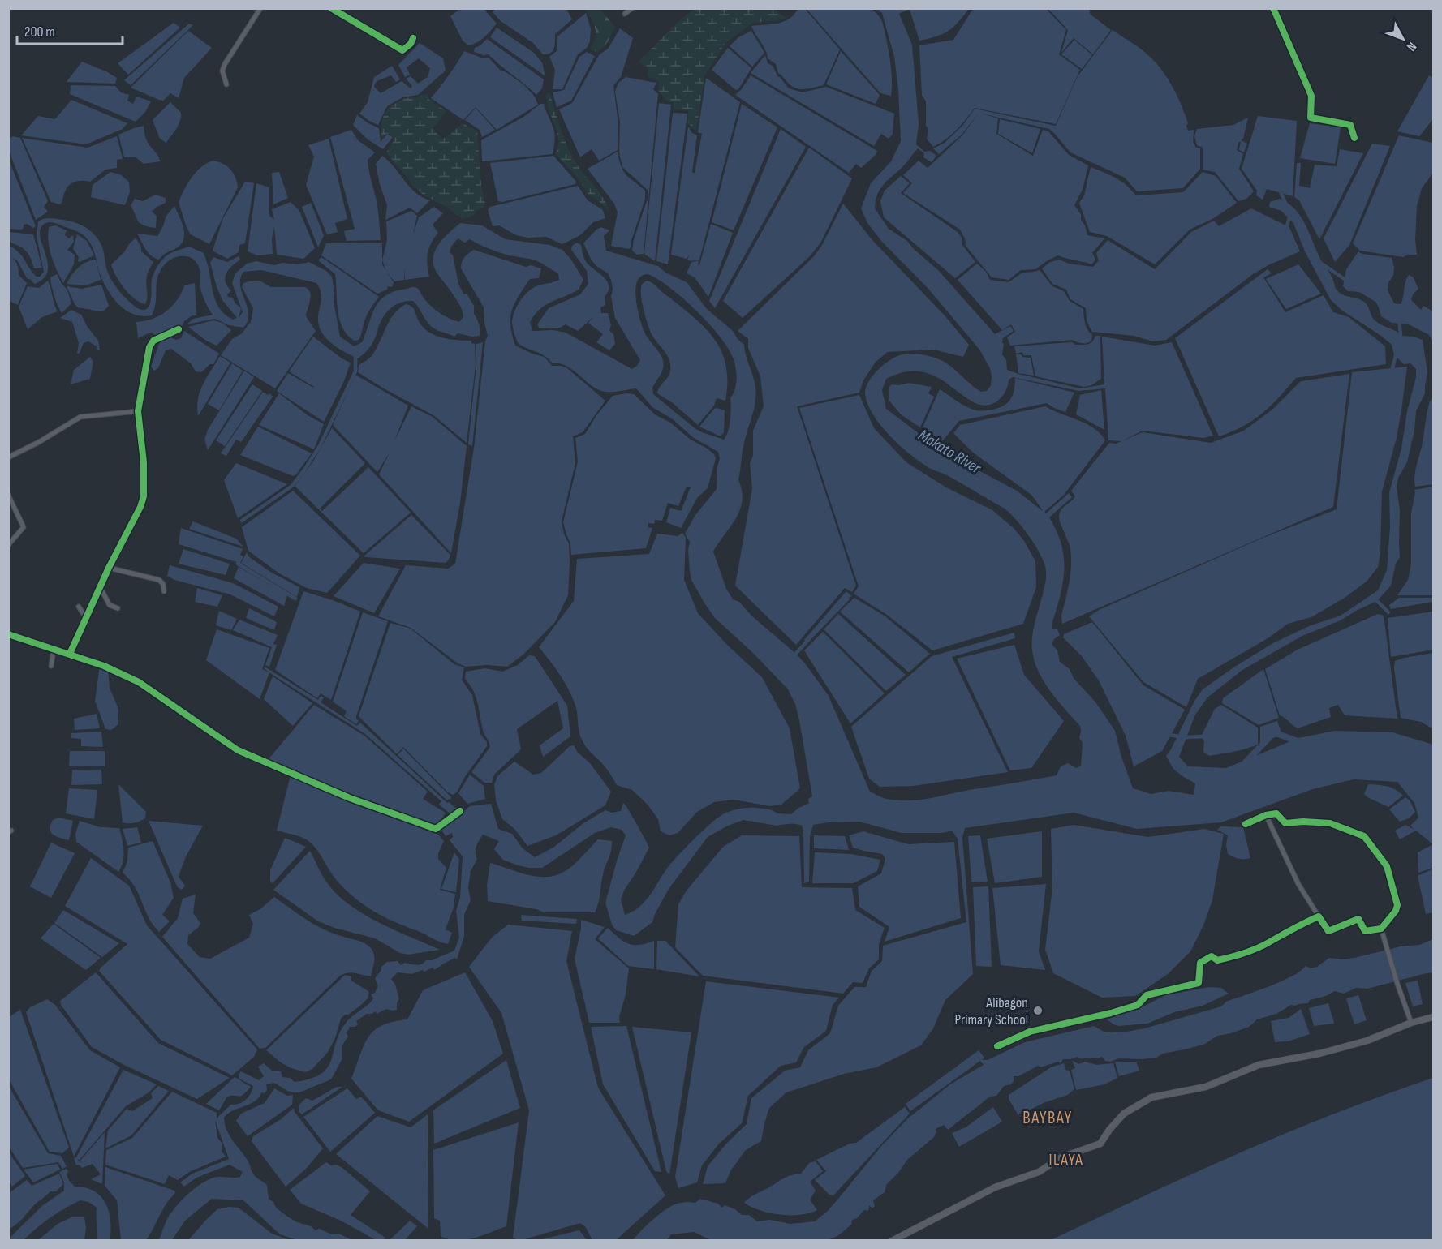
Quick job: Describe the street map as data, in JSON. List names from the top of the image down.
{
  "districts": ["BAYBAY", "ILAYA"],
  "water": ["Makato River"],
  "places": ["Alibagon Primary School"],
  "scale_bar": "200 m",
  "north": "bottom right"
}
